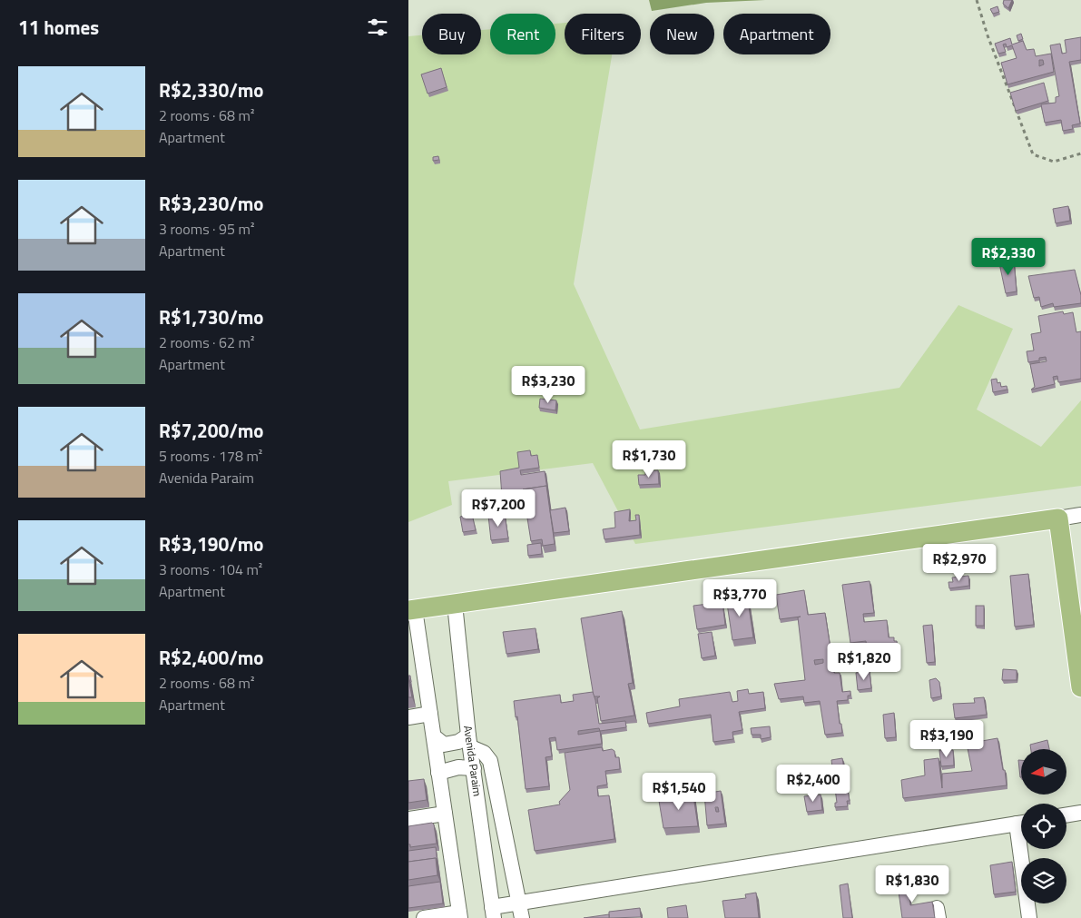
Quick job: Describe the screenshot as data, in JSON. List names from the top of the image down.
{
  "streets": {
    "street": ["Avenida Paraim"]
  },
  "north": "left",
  "page": {
    "heading": "11 homes",
    "chip": [
      "Buy",
      "Rent",
      "Filters",
      "New",
      "Apartment"
    ],
    "list": [
      {
        "name": "R$2,330/mo",
        "note": "2 rooms · 68 m² · Apartment"
      },
      {
        "name": "R$3,230/mo",
        "note": "3 rooms · 95 m² · Apartment"
      },
      {
        "name": "R$1,730/mo",
        "note": "2 rooms · 62 m² · Apartment"
      },
      {
        "name": "R$7,200/mo",
        "note": "5 rooms · 178 m² · Avenida Paraim"
      },
      {
        "name": "R$3,190/mo",
        "note": "3 rooms · 104 m² · Apartment"
      },
      {
        "name": "R$2,400/mo",
        "note": "2 rooms · 68 m² · Apartment"
      }
    ],
    "price": [
      "R$2,330",
      "R$3,230",
      "R$1,730",
      "R$7,200",
      "R$2,970",
      "R$3,770",
      "R$1,820",
      "R$3,190",
      "R$2,400",
      "R$1,540",
      "R$1,830"
    ]
  }
}
